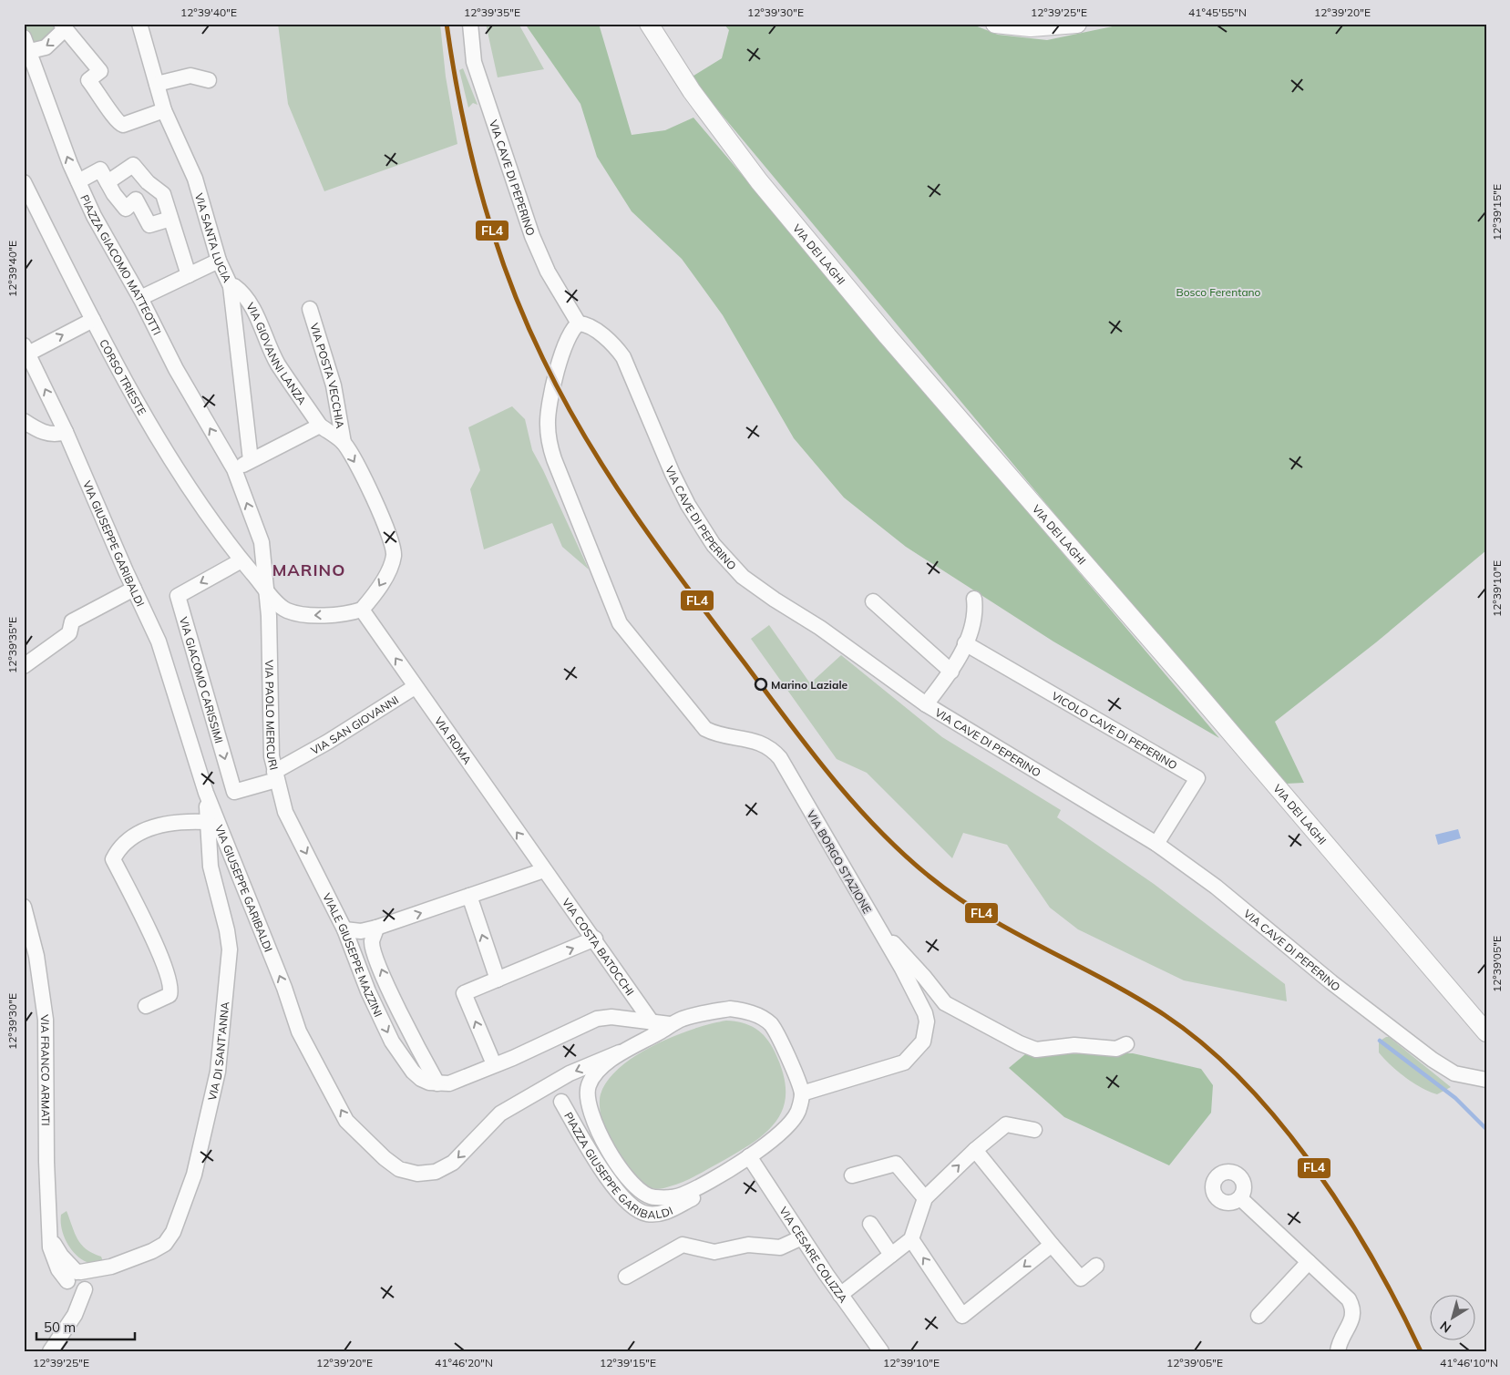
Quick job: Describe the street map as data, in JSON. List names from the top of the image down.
{
  "streets": {
    "main road": ["VIA DEI LAGHI"],
    "street": [
      "VIA CAVE DI PEPERINO",
      "VIA SANTA LUCIA",
      "PIAZZA GIACOMO MATTEOTTI",
      "VIA GIOVANNI LANZA",
      "VIA POSTA VECCHIA",
      "CORSO TRIESTE",
      "VIA GIUSEPPE GARIBALDI",
      "VIA GIACOMO CARISSIMI",
      "VIA PAOLO MERCURI",
      "VIA SAN GIOVANNI",
      "VICOLO CAVE DI PEPERINO",
      "VIA ROMA",
      "VIA BORGO STAZIONE",
      "VIA COSTA BATOCCHI",
      "VIALE GIUSEPPE MAZZINI",
      "VIA DI SANT'ANNA",
      "VIA FRANCO ARMATI",
      "PIAZZA GIUSEPPE GARIBALDI",
      "VIA CESARE COLIZZA"
    ]
  },
  "crossings": [
    ["VIA CAVE DI PEPERINO", "VICOLO CAVE DI PEPERINO"],
    ["VIA CAVE DI PEPERINO", "VIA BORGO STAZIONE"],
    ["VIA SANTA LUCIA", "VIA GIOVANNI LANZA"],
    ["PIAZZA GIACOMO MATTEOTTI", "VIA PAOLO MERCURI"],
    ["VIA GIOVANNI LANZA", "VIA POSTA VECCHIA"],
    ["CORSO TRIESTE", "VIA GIACOMO CARISSIMI"],
    ["CORSO TRIESTE", "VIA PAOLO MERCURI"],
    ["VIA GIUSEPPE GARIBALDI", "VIA DI SANT'ANNA"],
    ["VIA GIUSEPPE GARIBALDI", "PIAZZA GIUSEPPE GARIBALDI"],
    ["VIA GIACOMO CARISSIMI", "VIA PAOLO MERCURI"],
    ["VIA GIACOMO CARISSIMI", "VIA SAN GIOVANNI"],
    ["VIA PAOLO MERCURI", "VIA SAN GIOVANNI"],
    ["VIA PAOLO MERCURI", "VIALE GIUSEPPE MAZZINI"],
    ["VIA SAN GIOVANNI", "VIA ROMA"],
    ["VIA ROMA", "VIA COSTA BATOCCHI"],
    ["VIA BORGO STAZIONE", "PIAZZA GIUSEPPE GARIBALDI"],
    ["VIA DI SANT'ANNA", "VIA FRANCO ARMATI"],
    ["PIAZZA GIUSEPPE GARIBALDI", "VIA CESARE COLIZZA"]
  ],
  "one_way": ["PIAZZA GIACOMO MATTEOTTI", "VIA ROMA"],
  "districts": ["MARINO"],
  "parks": ["Bosco Ferentano"],
  "places": ["Marino Laziale"],
  "lines": ["transit line FL4"],
  "scale_bar": "50 m",
  "north": "bottom left",
  "coordinates": [
    "12°39'40\"E",
    "12°39'35\"E",
    "12°39'30\"E",
    "12°39'25\"E",
    "41°45'55\"N",
    "12°39'20\"E",
    "12°39'15\"E",
    "12°39'10\"E",
    "12°39'05\"E",
    "41°46'20\"N",
    "41°46'10\"N"
  ]
}
